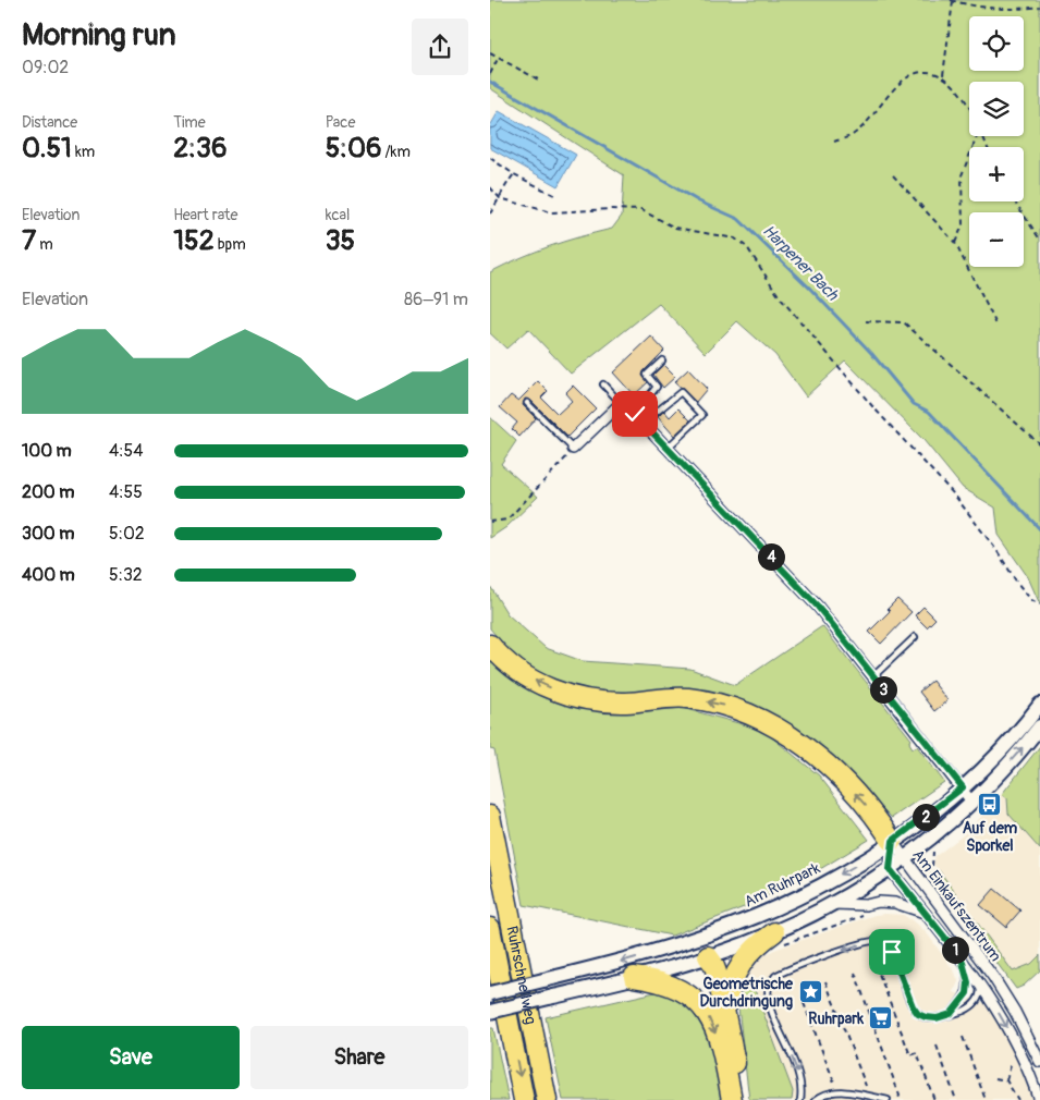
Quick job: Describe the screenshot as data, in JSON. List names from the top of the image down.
{
  "streets": {
    "highway": ["Ruhrschnellweg"],
    "main road": ["Am Ruhrpark"],
    "street": ["Am Einkaufszentrum"]
  },
  "crossings": [
    ["Am Ruhrpark", "Am Einkaufszentrum"]
  ],
  "water": ["Harpener Bach"],
  "places": {
    "bus stop": ["Auf dem Sporkel"],
    "place": ["Geometrische Durchdringung"],
    "supermarket": ["Ruhrpark"]
  },
  "page": {
    "heading": ["Morning run", "09:02"],
    "map_buttons": ["+", "−"],
    "stats": [
      ["Distance", "0.51 km"],
      ["Time", "2:36"],
      ["Pace", "5:06 /km"],
      ["Elevation", "7 m"],
      ["Heart rate", "152 bpm"],
      ["kcal", "35"]
    ],
    "chart": ["Elevation", "86–91 m"],
    "list": [
      {
        "name": "100 m",
        "note": "4:54"
      },
      {
        "name": "200 m",
        "note": "4:55"
      },
      {
        "name": "300 m",
        "note": "5:02"
      },
      {
        "name": "400 m",
        "note": "5:32"
      }
    ],
    "pins": [
      "4",
      "3",
      "2",
      "1"
    ],
    "buttons": ["Save", "Share"]
  }
}
